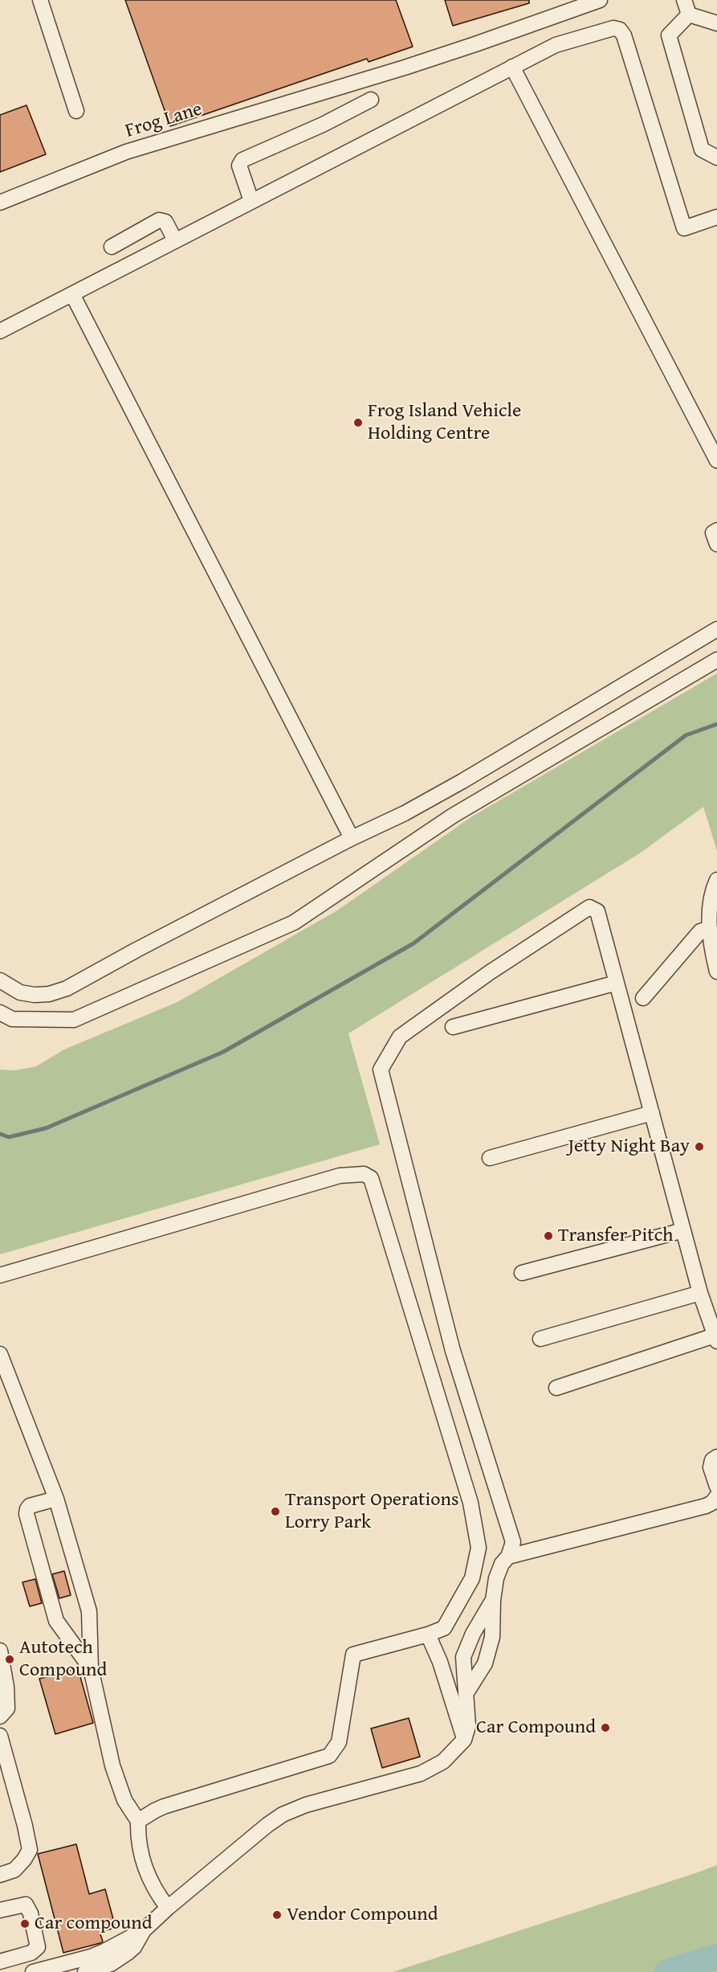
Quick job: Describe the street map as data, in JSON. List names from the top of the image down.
{
  "streets": {
    "lane": ["Frog Lane"]
  },
  "places": [
    "Frog Island Vehicle Holding Centre",
    "Jetty Night Bay",
    "Transfer Pitch",
    "Transport Operations Lorry Park",
    "Autotech Compound",
    "Car Compound",
    "Vendor Compound",
    "Car compound"
  ]
}
